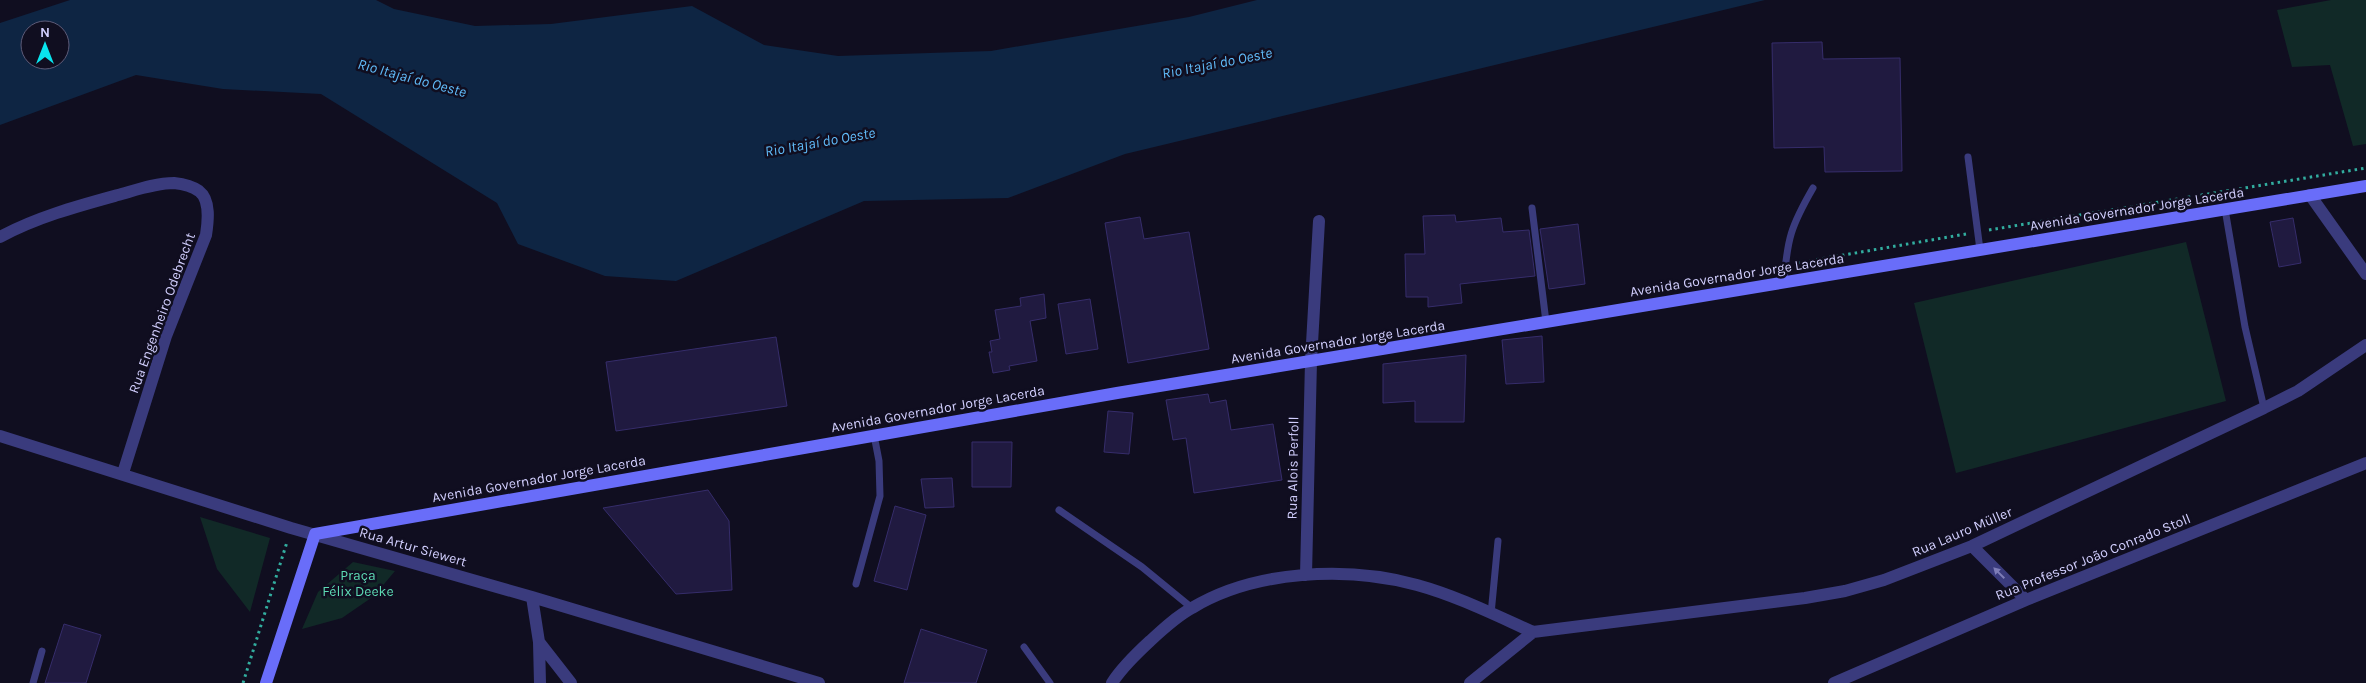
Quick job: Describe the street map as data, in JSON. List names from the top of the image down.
{
  "streets": {
    "main road": ["Avenida Governador Jorge Lacerda"],
    "street": [
      "Rua Engenheiro Odebrecht",
      "Rua Alois Perfoll",
      "Rua Lauro Müller",
      "Rua Artur Siewert",
      "Rua Professor João Conrado Stoll"
    ]
  },
  "crossings": [
    ["Avenida Governador Jorge Lacerda", "Rua Alois Perfoll"],
    ["Avenida Governador Jorge Lacerda", "Rua Artur Siewert"],
    ["Rua Engenheiro Odebrecht", "Rua Artur Siewert"]
  ],
  "water": ["Rio Itajaí do Oeste"],
  "parks": ["Praça Félix Deeke"],
  "north": "top"
}
